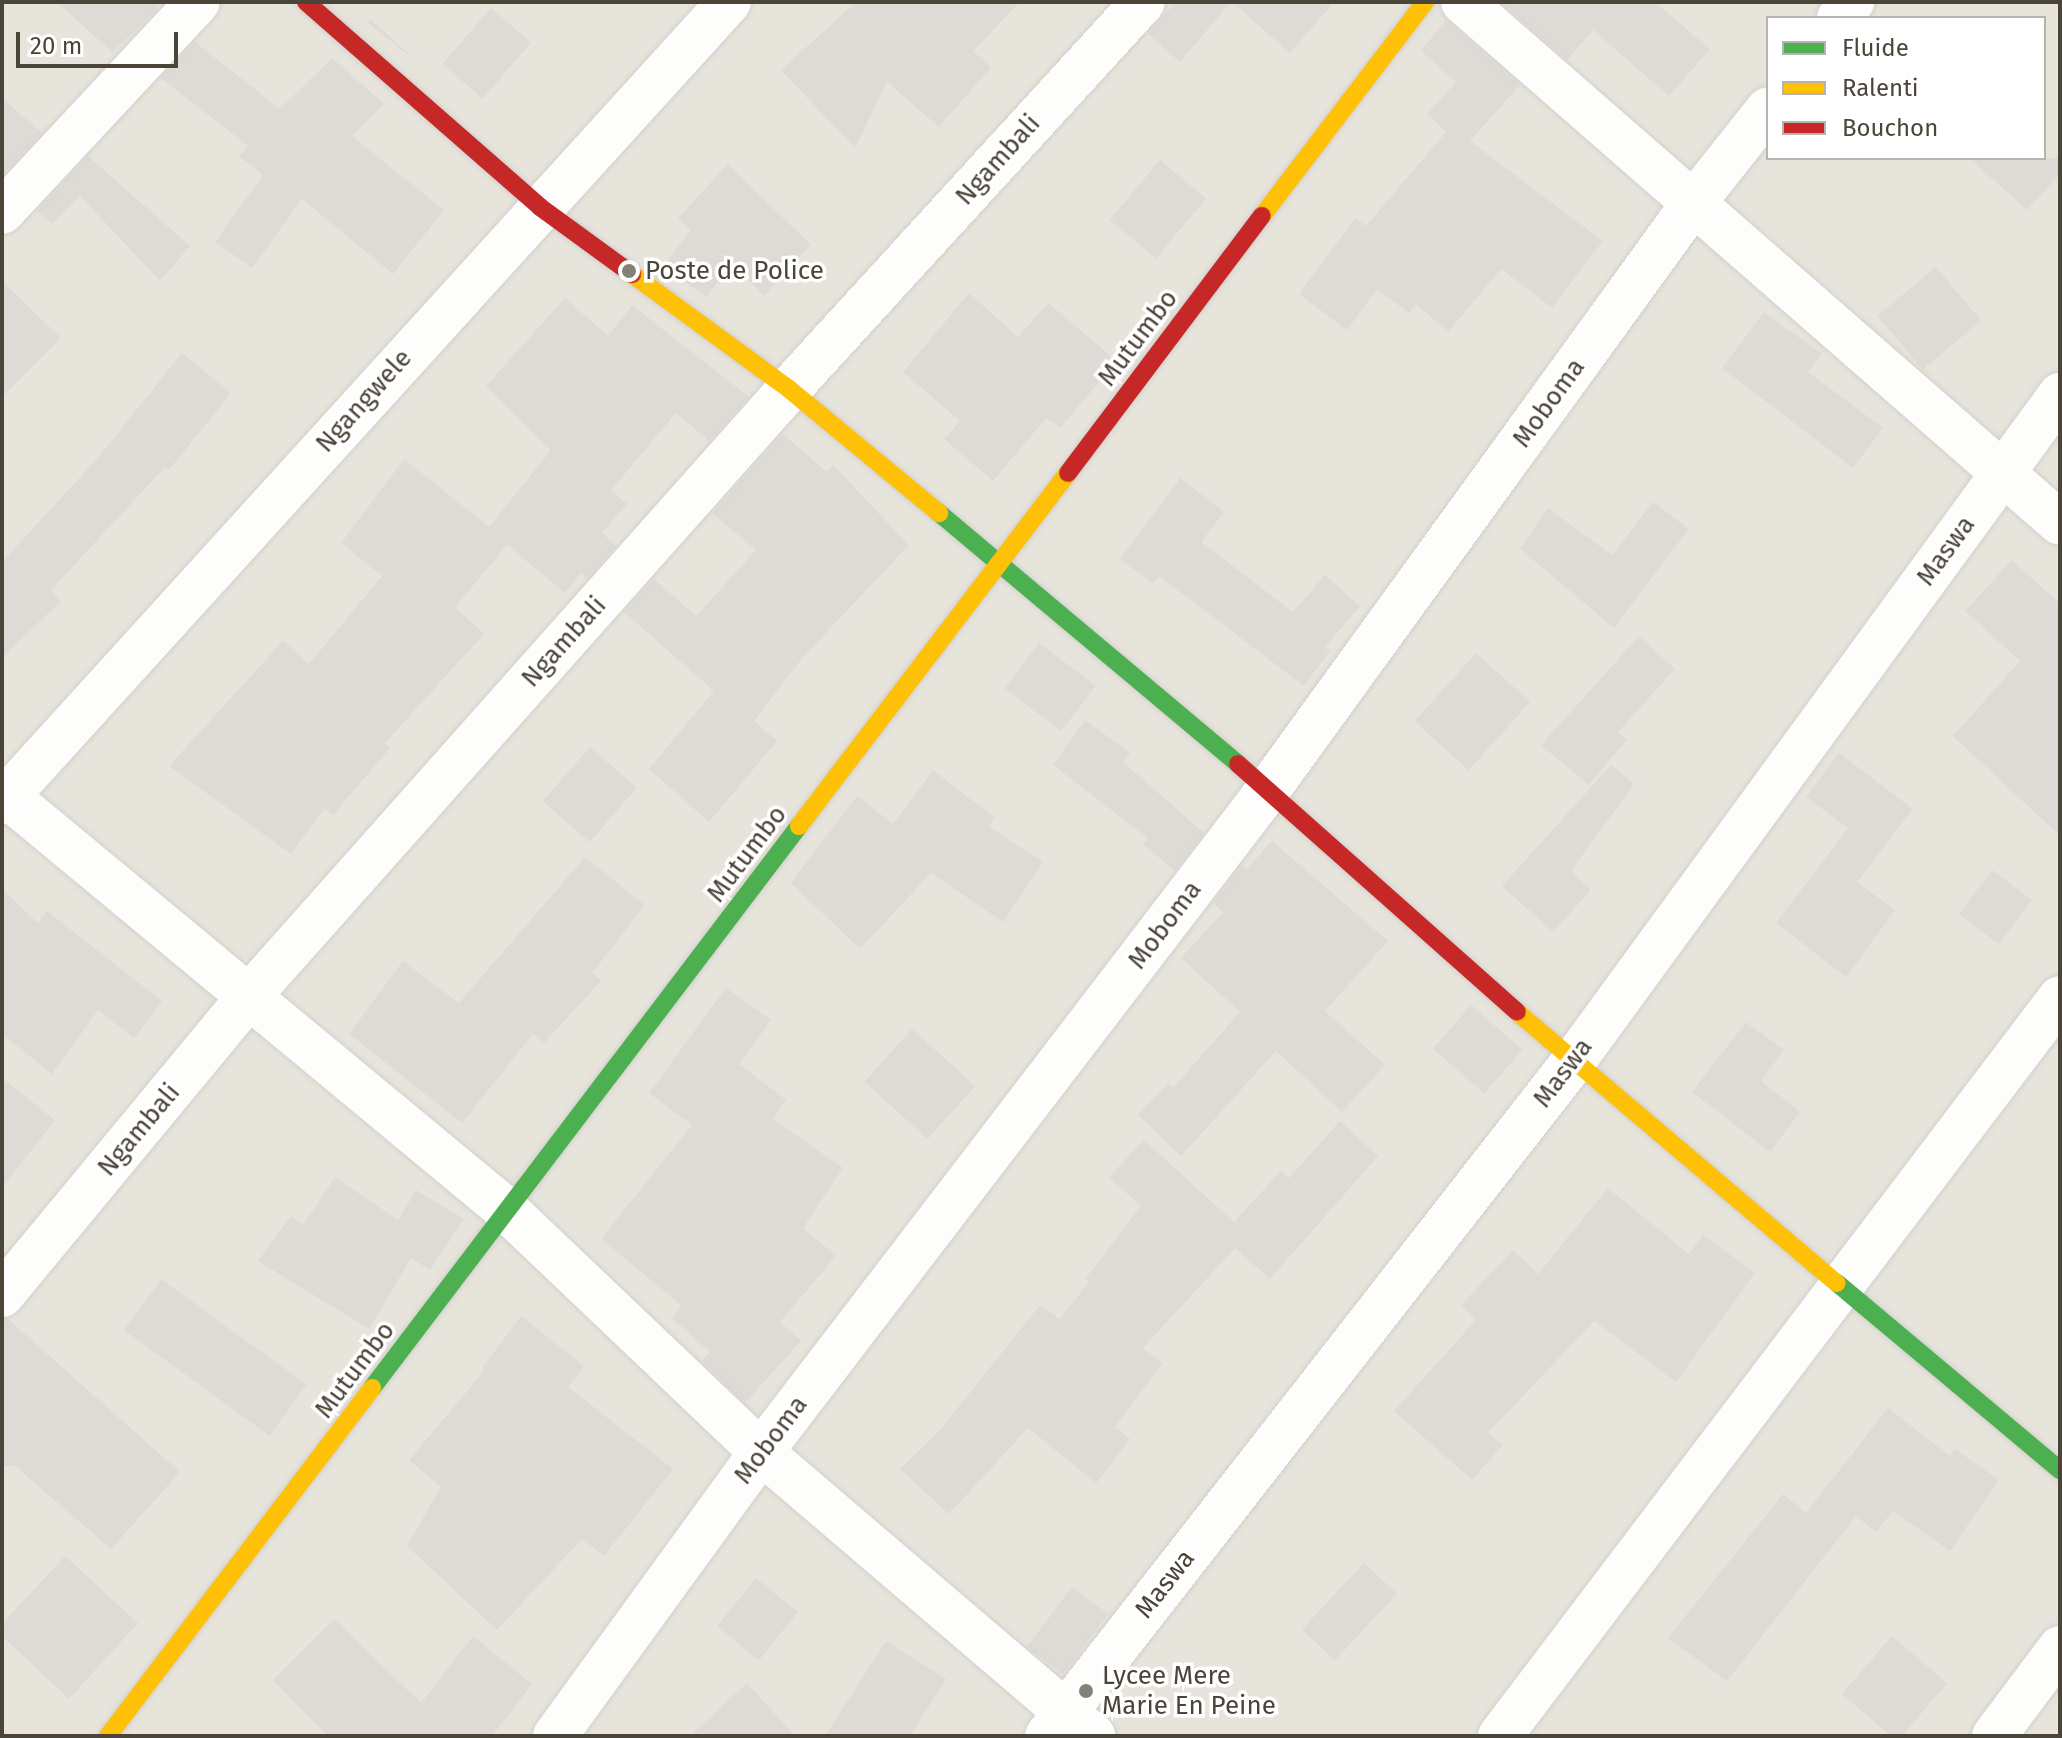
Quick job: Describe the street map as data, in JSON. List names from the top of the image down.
{
  "streets": {
    "street": [
      "Ngambali",
      "Mutumbo",
      "Ngangwele",
      "Moboma",
      "Maswa"
    ]
  },
  "places": ["Poste de Police", "Lycee Mere Marie En Peine"],
  "legend": ["Fluide", "Ralenti", "Bouchon"],
  "scale_bar": "20 m"
}
